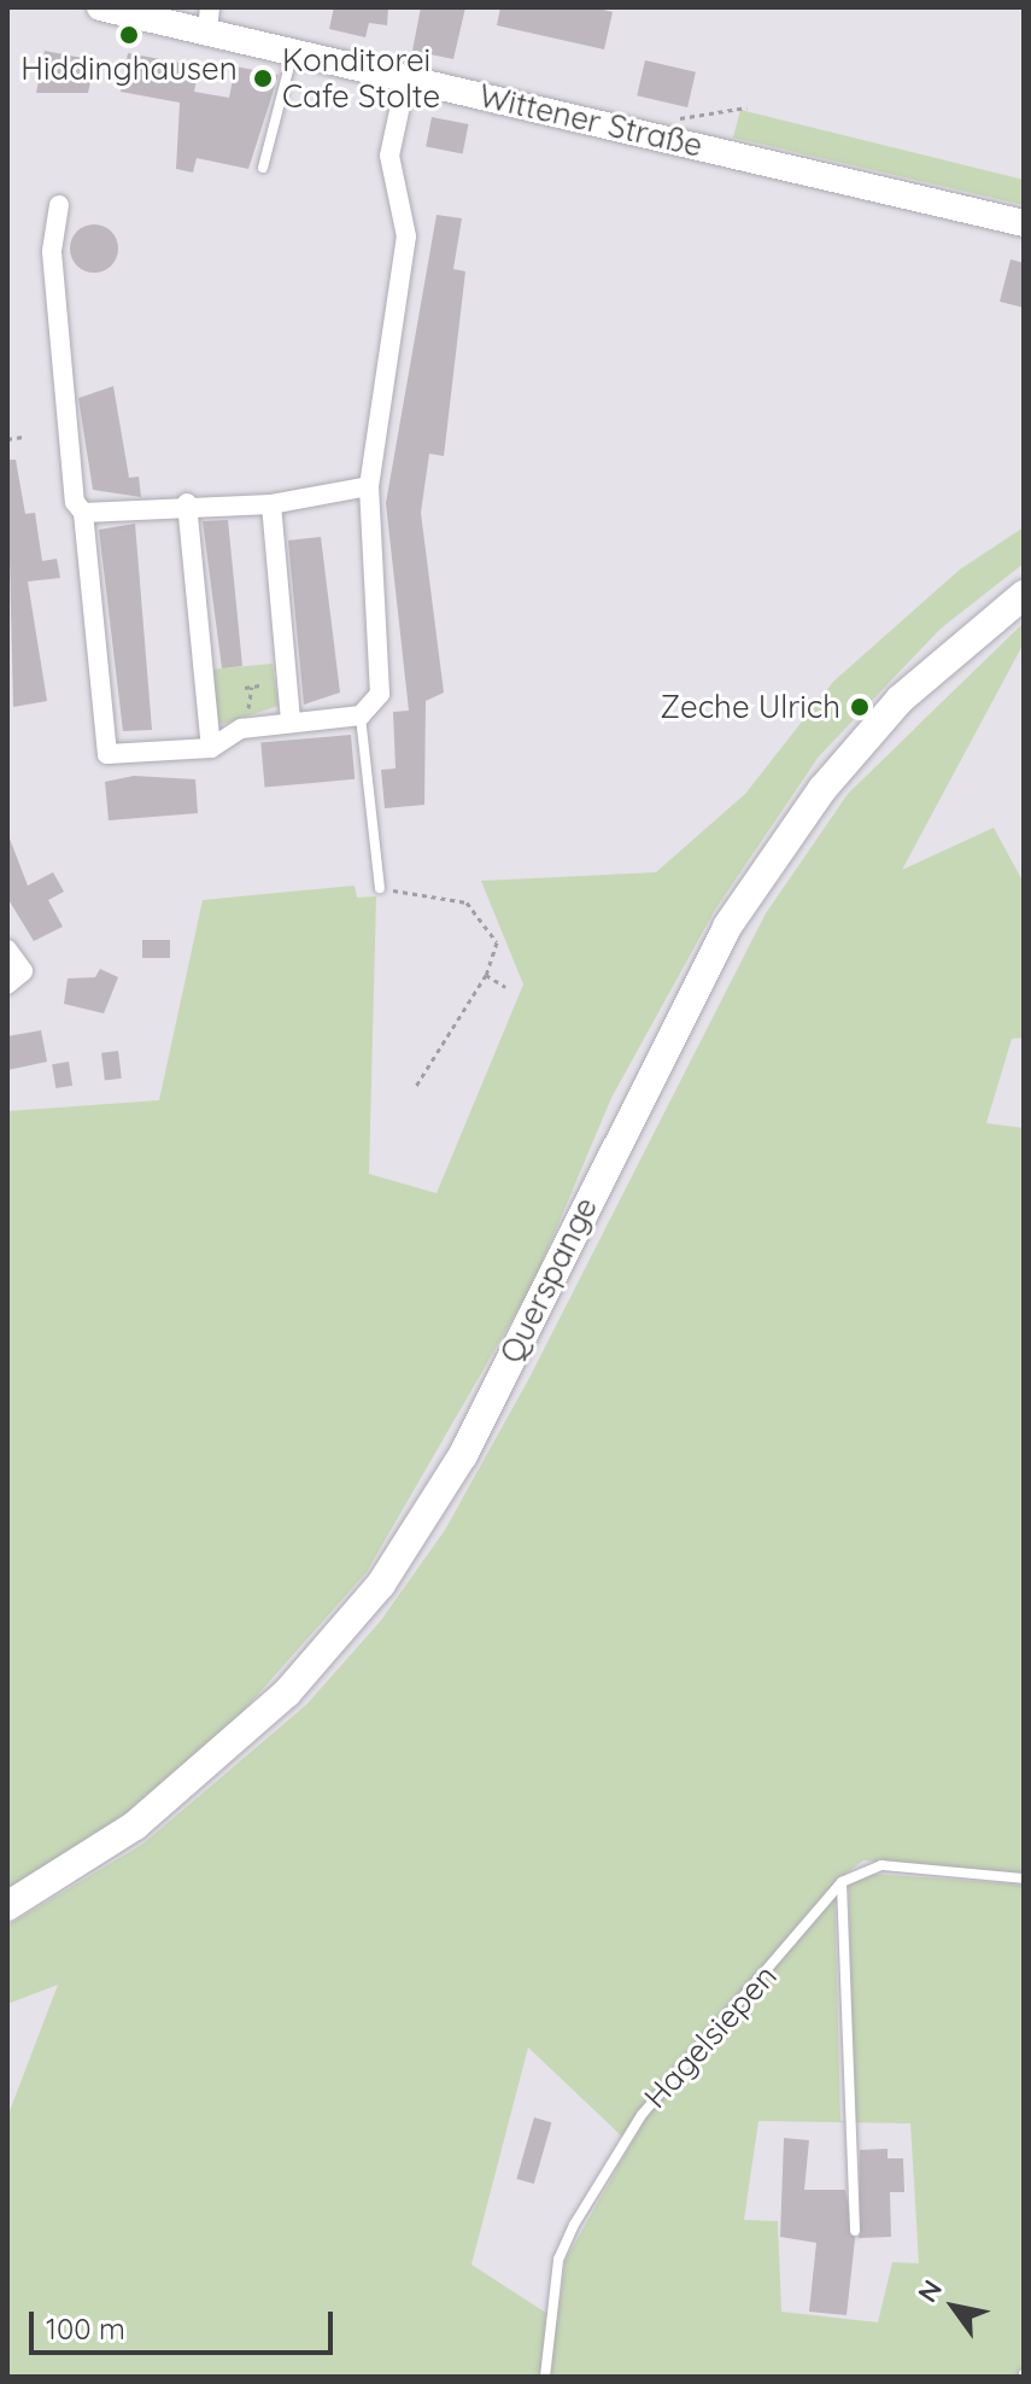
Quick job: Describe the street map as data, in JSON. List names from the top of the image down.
{
  "streets": {
    "main road": ["Wittener Straße", "Querspange"],
    "lane": ["Hagelsiepen"]
  },
  "places": ["Hiddinghausen", "Konditorei Cafe Stolte", "Zeche Ulrich"],
  "scale_bar": "100 m",
  "north": "top left"
}
